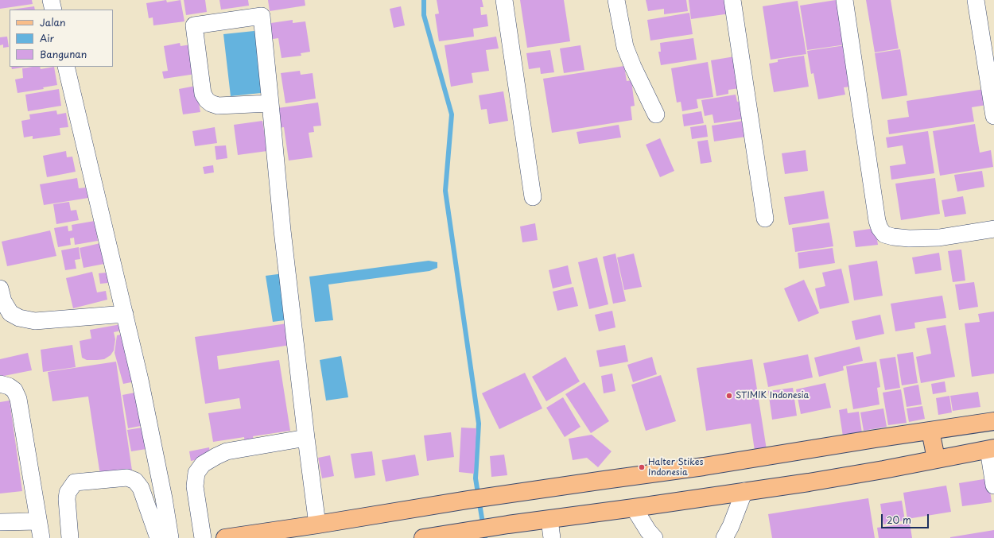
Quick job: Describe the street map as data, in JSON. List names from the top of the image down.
{
  "places": ["STIMIK Indonesia", "Halter Stikes Indonesia"],
  "legend": ["Jalan", "Air", "Bangunan"],
  "scale_bar": "20 m"
}
